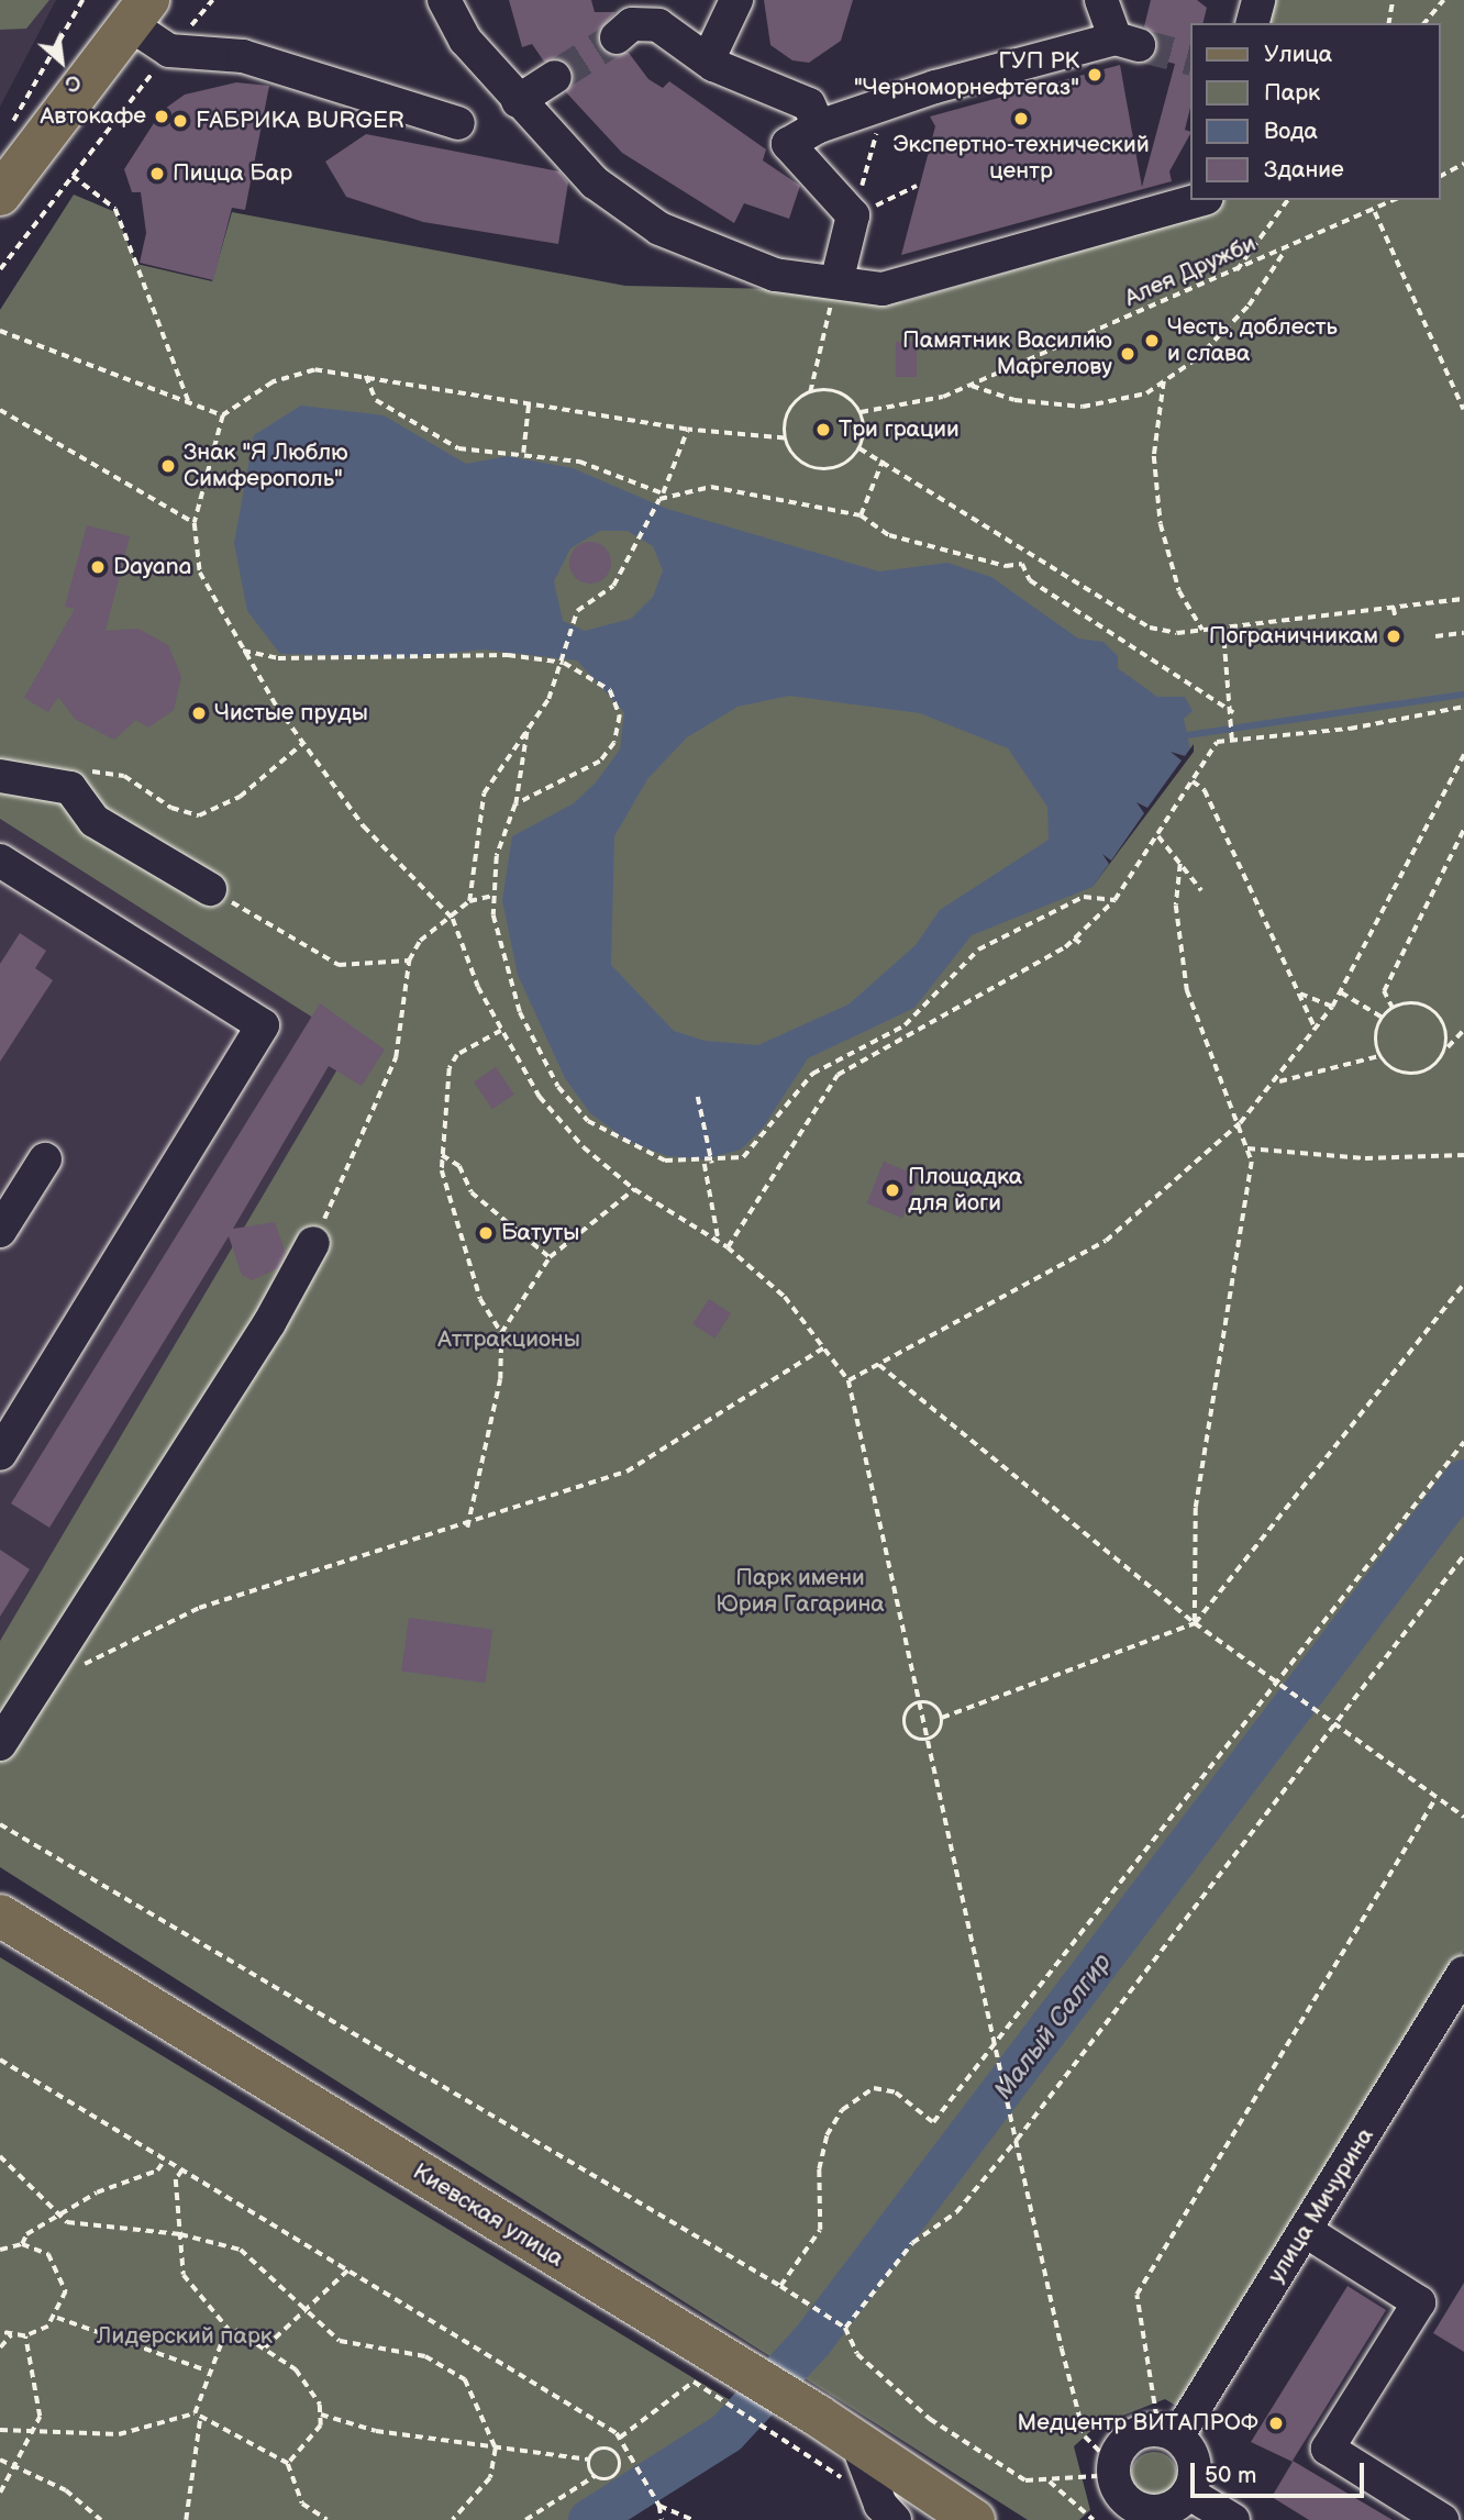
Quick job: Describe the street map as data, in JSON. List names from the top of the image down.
{
  "streets": {
    "main road": ["Киевская улица"],
    "street": ["улица Мичурина"],
    "path": ["Алея Дружби"]
  },
  "water": ["Малый Салгир"],
  "parks": ["Аттракционы", "Парк имени Юрия Гагарина", "Лидерский парк"],
  "places": [
    "ГУП РК \"Черноморнефтегаз\"",
    "Автокафе",
    "Экспертно-технический центр",
    "FАБРИКА BURGER",
    "Пицца Бар",
    "Честь, доблесть и слава",
    "Памятник Василию Маргелову",
    "Три грации",
    "Знак \"Я Люблю Симферополь\"",
    "Dayana",
    "Пограничникам",
    "Чистые пруды",
    "Площадка для йоги",
    "Батуты",
    "Медцентр ВИТАПРОФ"
  ],
  "legend": [
    "Улица",
    "Парк",
    "Вода",
    "Здание"
  ],
  "scale_bar": "50 m",
  "north": "bottom right"
}
